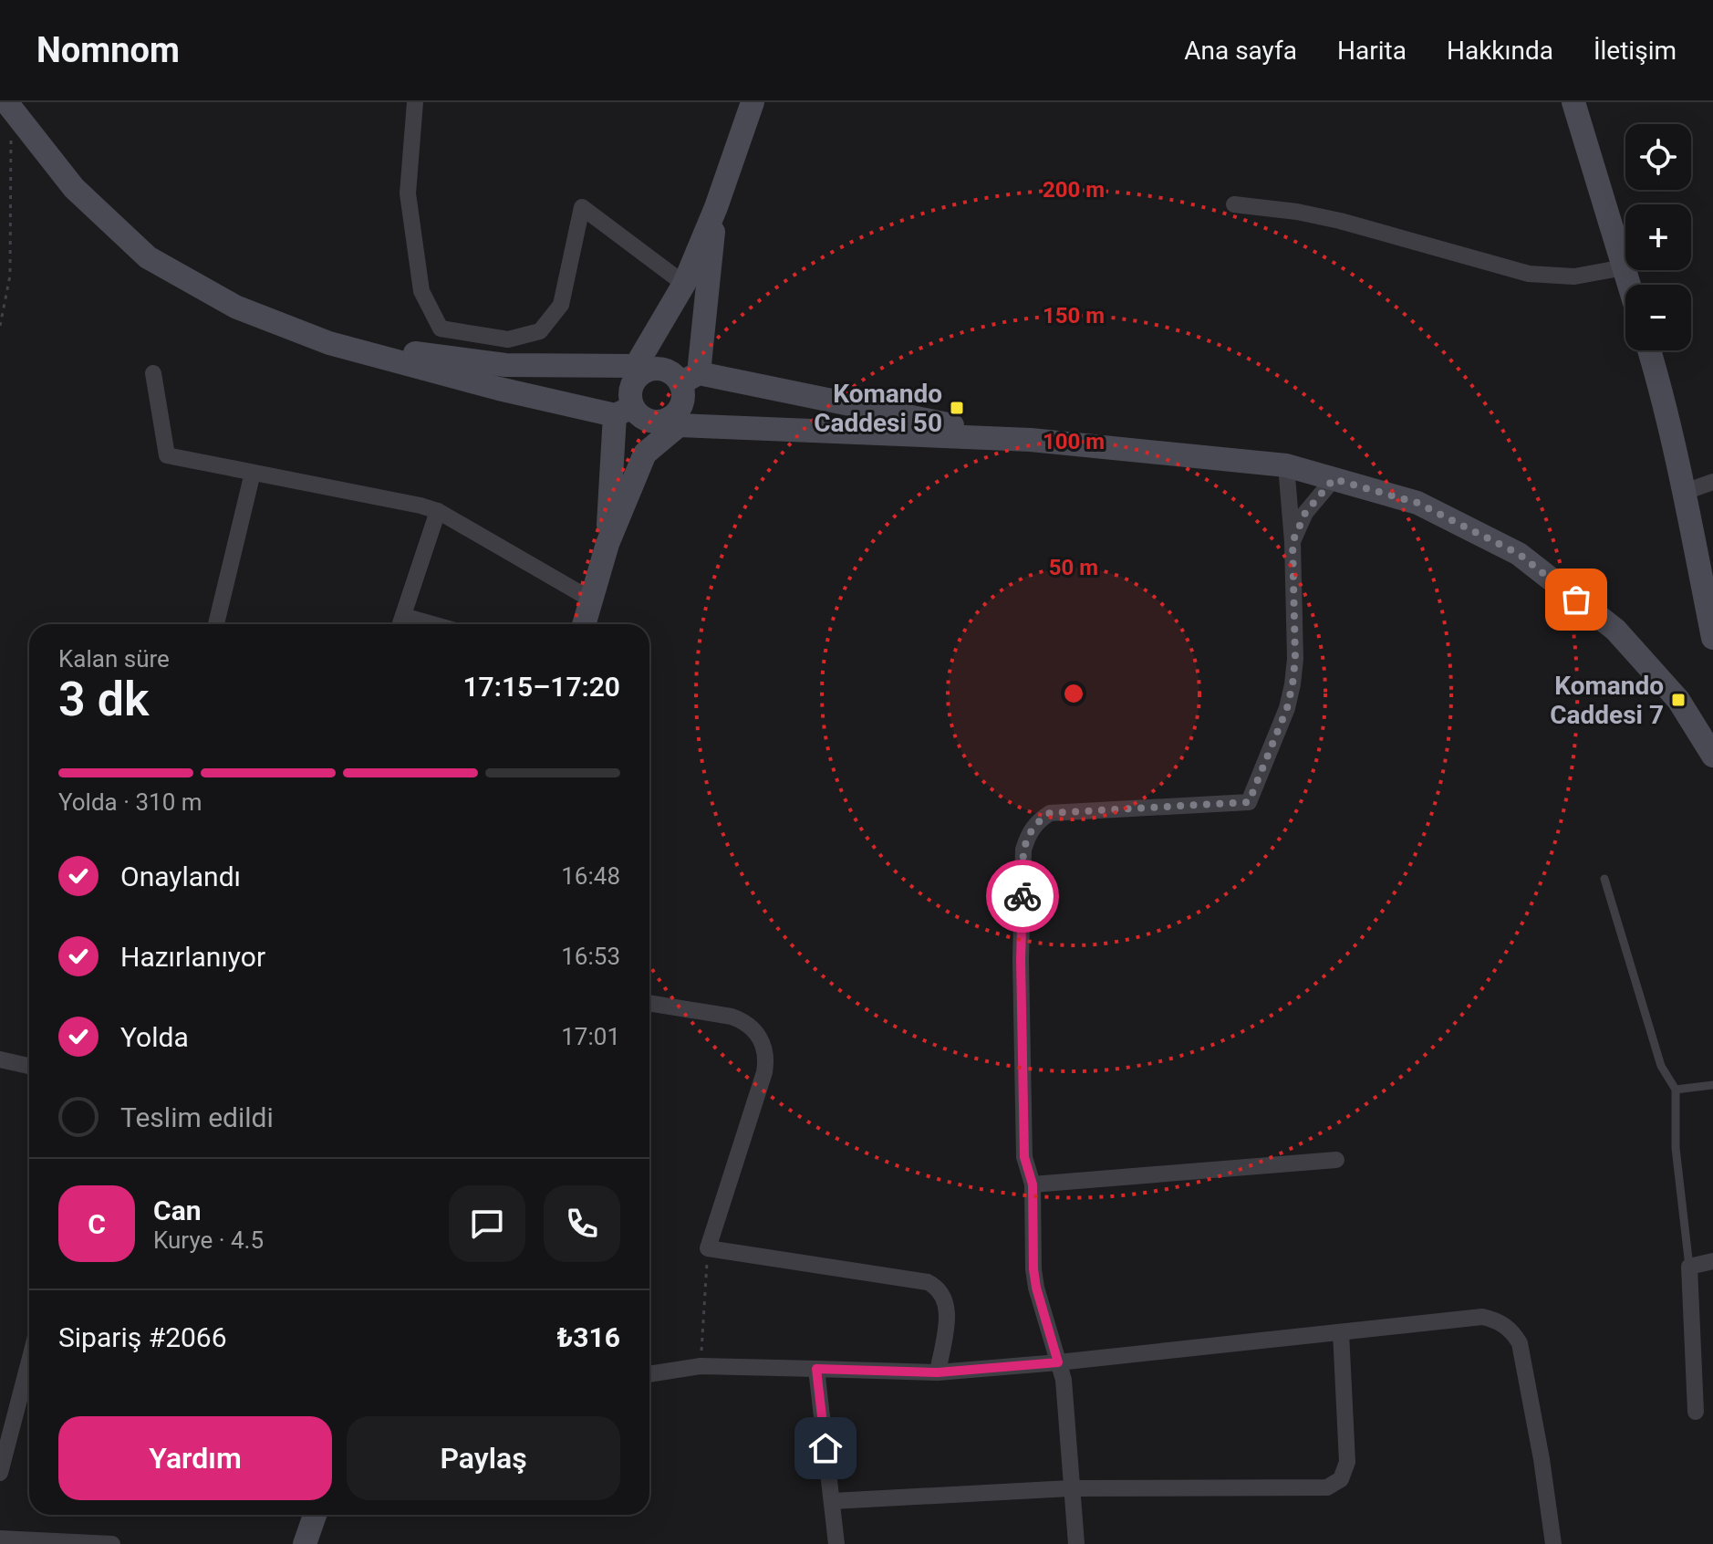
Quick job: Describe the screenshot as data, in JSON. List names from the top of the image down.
{
  "places": {
    "transit": ["Komando Caddesi 50", "Komando Caddesi 7"]
  },
  "page": {
    "header": "Nomnom",
    "nav": [
      "Ana sayfa",
      "Harita",
      "Hakkında",
      "İletişim"
    ],
    "map_buttons": ["+", "−"],
    "heading": ["3 dk", "Kalan süre", "17:15–17:20"],
    "panel": [
      "Can",
      "Kurye · 4.5",
      "Sipariş #2066",
      "₺316"
    ],
    "bar": "Yolda · 310 m",
    "list": [
      ["Onaylandı", "16:48"],
      ["Hazırlanıyor", "16:53"],
      ["Yolda", "17:01"],
      "Teslim edildi"
    ],
    "round": "C",
    "buttons": ["Yardım", "Paylaş"]
  },
  "rings": [
    "200 m",
    "150 m",
    "100 m",
    "50 m"
  ]
}
